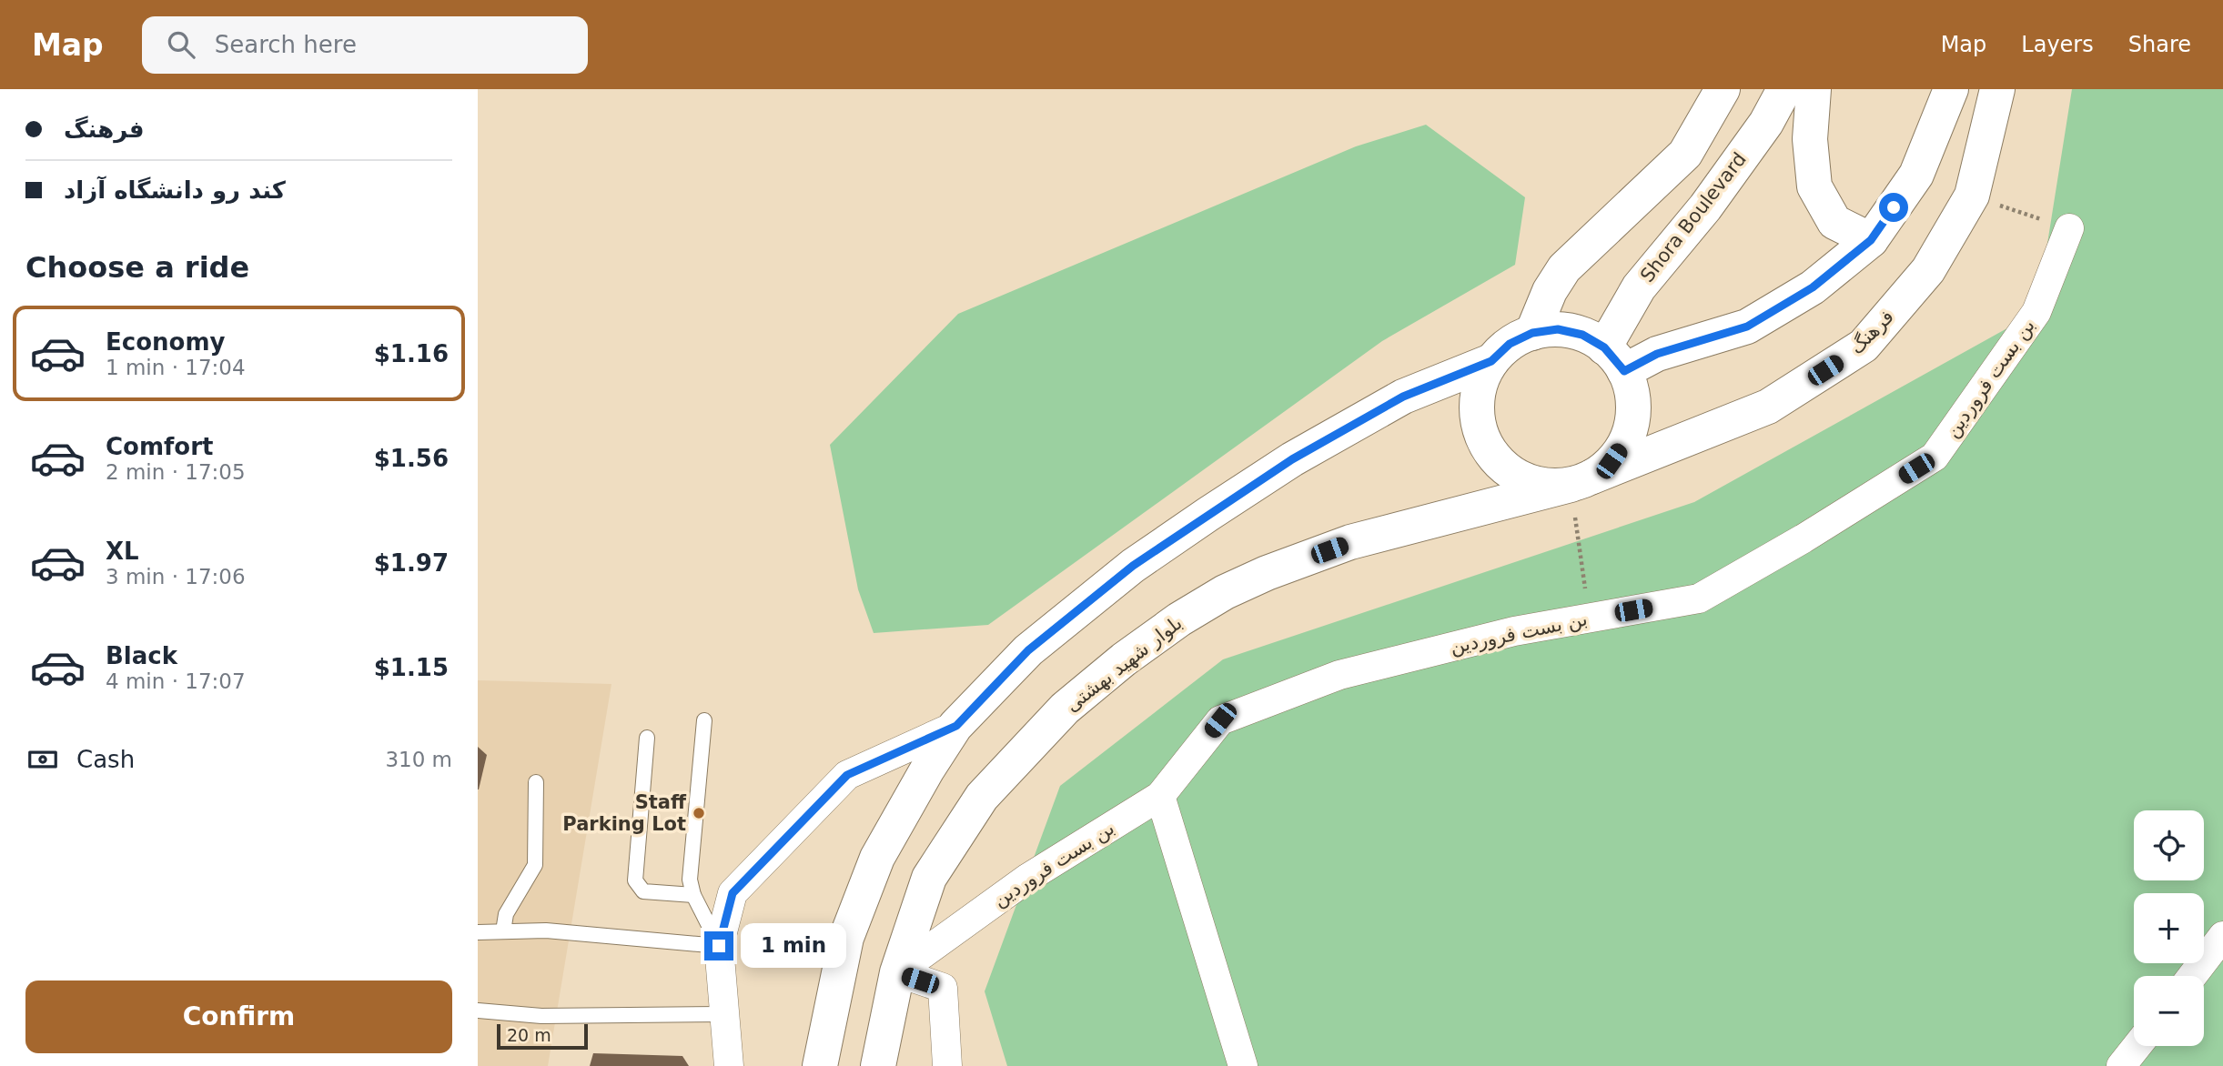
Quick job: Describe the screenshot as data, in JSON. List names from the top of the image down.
{
  "streets": {
    "main road": ["Shora Boulevard", "فرهنگ", "بلوار شهید بهشتی"],
    "street": ["بن بست فروردین"]
  },
  "crossings": [
    ["Shora Boulevard", "فرهنگ"],
    ["Shora Boulevard", "بلوار شهید بهشتی"],
    ["فرهنگ", "بلوار شهید بهشتی"],
    ["بن بست فروردین", "بلوار شهید بهشتی"]
  ],
  "places": ["Staff Parking Lot"],
  "scale_bar": "20 m",
  "page": {
    "header": "Map",
    "search": "Search here",
    "nav": ["Map", "Layers", "Share"],
    "banner": ["فرهنگ", "کند رو دانشگاه آزاد"],
    "heading": "Choose a ride",
    "list": [
      {
        "name": "Economy",
        "note": "1 min · 17:04",
        "value": "$1.16"
      },
      {
        "name": "Comfort",
        "note": "2 min · 17:05",
        "value": "$1.56"
      },
      {
        "name": "XL",
        "note": "3 min · 17:06",
        "value": "$1.97"
      },
      {
        "name": "Black",
        "note": "4 min · 17:07",
        "value": "$1.15"
      }
    ],
    "pay": ["Cash", "310 m"],
    "map_buttons": ["+", "−"],
    "bubble": "1 min",
    "buttons": "Confirm",
    "scale": "20 m"
  }
}
